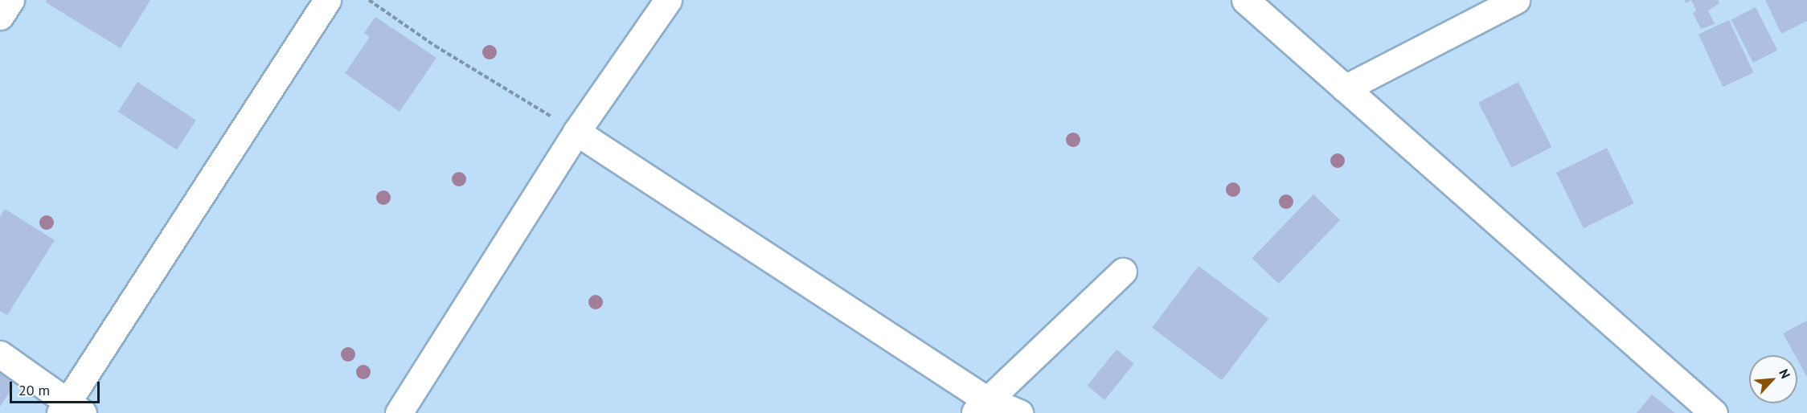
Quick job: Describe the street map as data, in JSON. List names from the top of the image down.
{
  "scale_bar": "20 m",
  "north": "top right"
}
